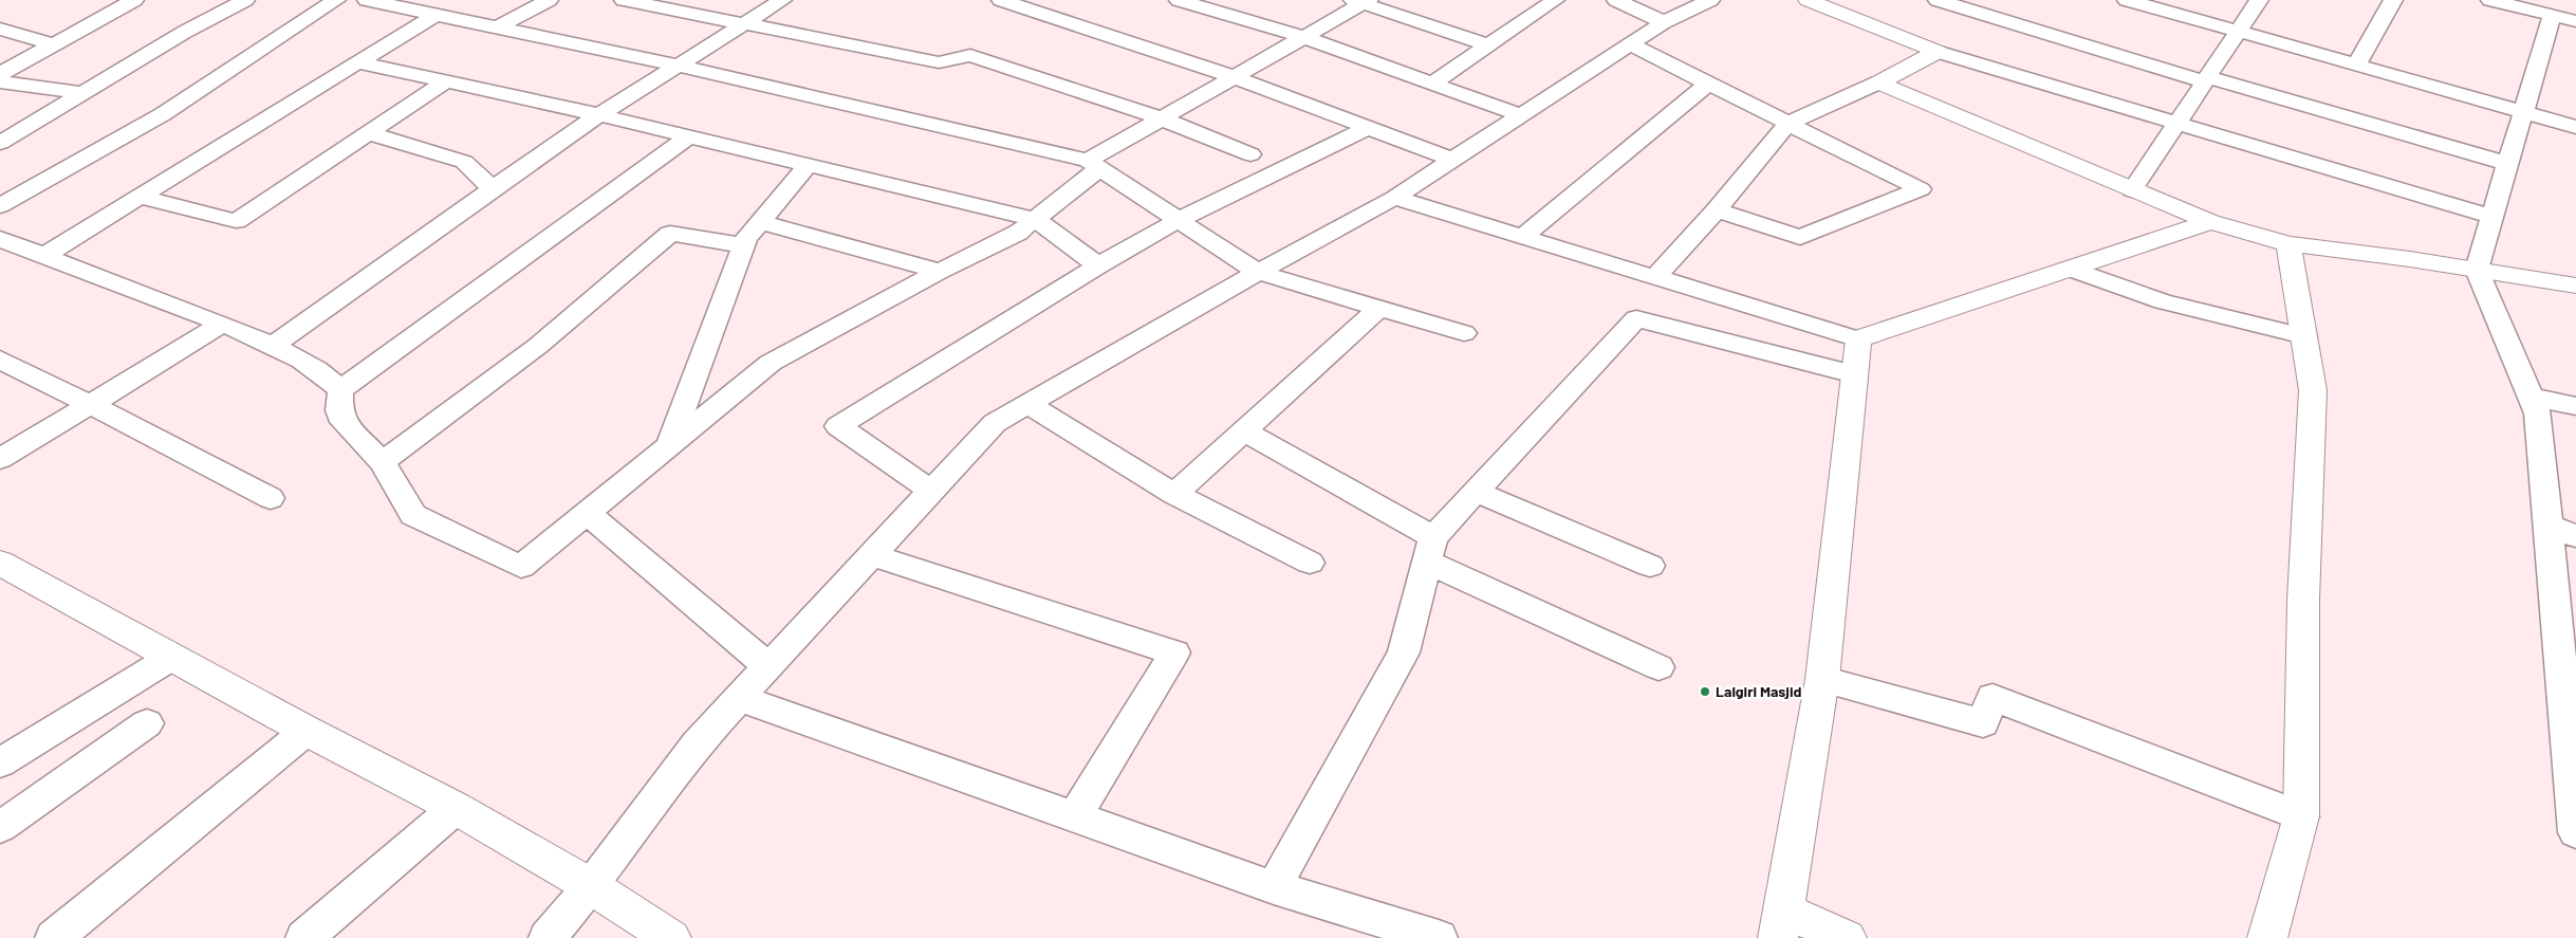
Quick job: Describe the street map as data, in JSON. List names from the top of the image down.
{
  "places": ["Lalgiri Masjid"]
}
